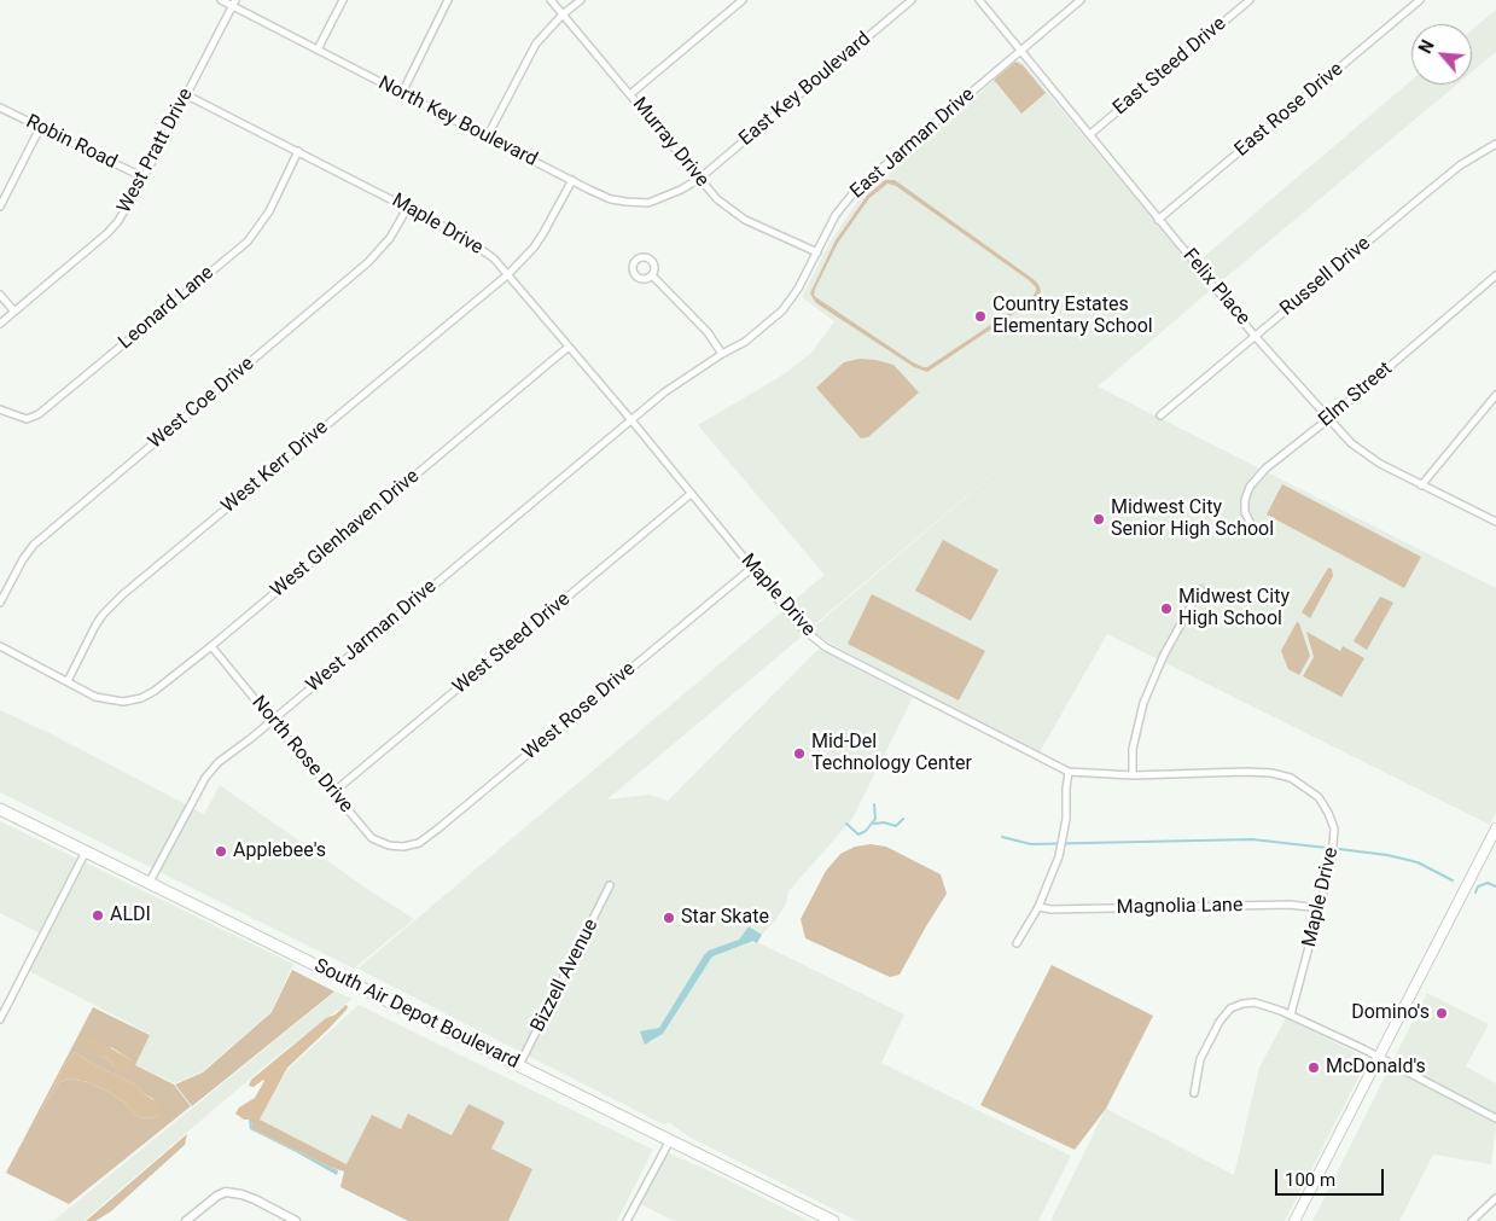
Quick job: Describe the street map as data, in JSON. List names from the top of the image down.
{
  "streets": {
    "main road": ["South Air Depot Boulevard"],
    "street": [
      "East Steed Drive",
      "East Key Boulevard",
      "East Rose Drive",
      "North Key Boulevard",
      "Robin Road",
      "Murray Drive",
      "East Jarman Drive",
      "West Pratt Drive",
      "Maple Drive",
      "Russell Drive",
      "Felix Place",
      "Leonard Lane",
      "Elm Street",
      "West Coe Drive",
      "West Kerr Drive",
      "West Glenhaven Drive",
      "West Jarman Drive",
      "West Steed Drive",
      "West Rose Drive",
      "North Rose Drive",
      "Magnolia Lane",
      "Bizzell Avenue"
    ]
  },
  "crossings": [
    ["East Steed Drive", "Felix Place"],
    ["East Key Boulevard", "North Key Boulevard"],
    ["East Key Boulevard", "Murray Drive"],
    ["East Rose Drive", "Felix Place"],
    ["North Key Boulevard", "Murray Drive"],
    ["North Key Boulevard", "West Pratt Drive"],
    ["North Key Boulevard", "West Kerr Drive"],
    ["Robin Road", "West Pratt Drive"],
    ["Murray Drive", "East Jarman Drive"],
    ["East Jarman Drive", "Maple Drive"],
    ["East Jarman Drive", "Felix Place"],
    ["East Jarman Drive", "West Jarman Drive"],
    ["West Pratt Drive", "Maple Drive"],
    ["Maple Drive", "Leonard Lane"],
    ["Maple Drive", "West Coe Drive"],
    ["Maple Drive", "West Kerr Drive"],
    ["Maple Drive", "West Glenhaven Drive"],
    ["Maple Drive", "West Jarman Drive"],
    ["Maple Drive", "West Steed Drive"],
    ["Maple Drive", "West Rose Drive"],
    ["Maple Drive", "Magnolia Lane"],
    ["Russell Drive", "Felix Place"],
    ["Felix Place", "Elm Street"],
    ["West Kerr Drive", "West Glenhaven Drive"],
    ["West Glenhaven Drive", "North Rose Drive"],
    ["West Jarman Drive", "North Rose Drive"],
    ["West Jarman Drive", "South Air Depot Boulevard"],
    ["West Steed Drive", "North Rose Drive"],
    ["West Rose Drive", "North Rose Drive"],
    ["Bizzell Avenue", "South Air Depot Boulevard"]
  ],
  "places": [
    "Country Estates Elementary School",
    "Midwest City Senior High School",
    "Midwest City High School",
    "Mid-Del Technology Center",
    "Applebee's",
    "ALDI",
    "Star Skate",
    "Domino's",
    "McDonald's"
  ],
  "scale_bar": "100 m",
  "north": "top left"
}
